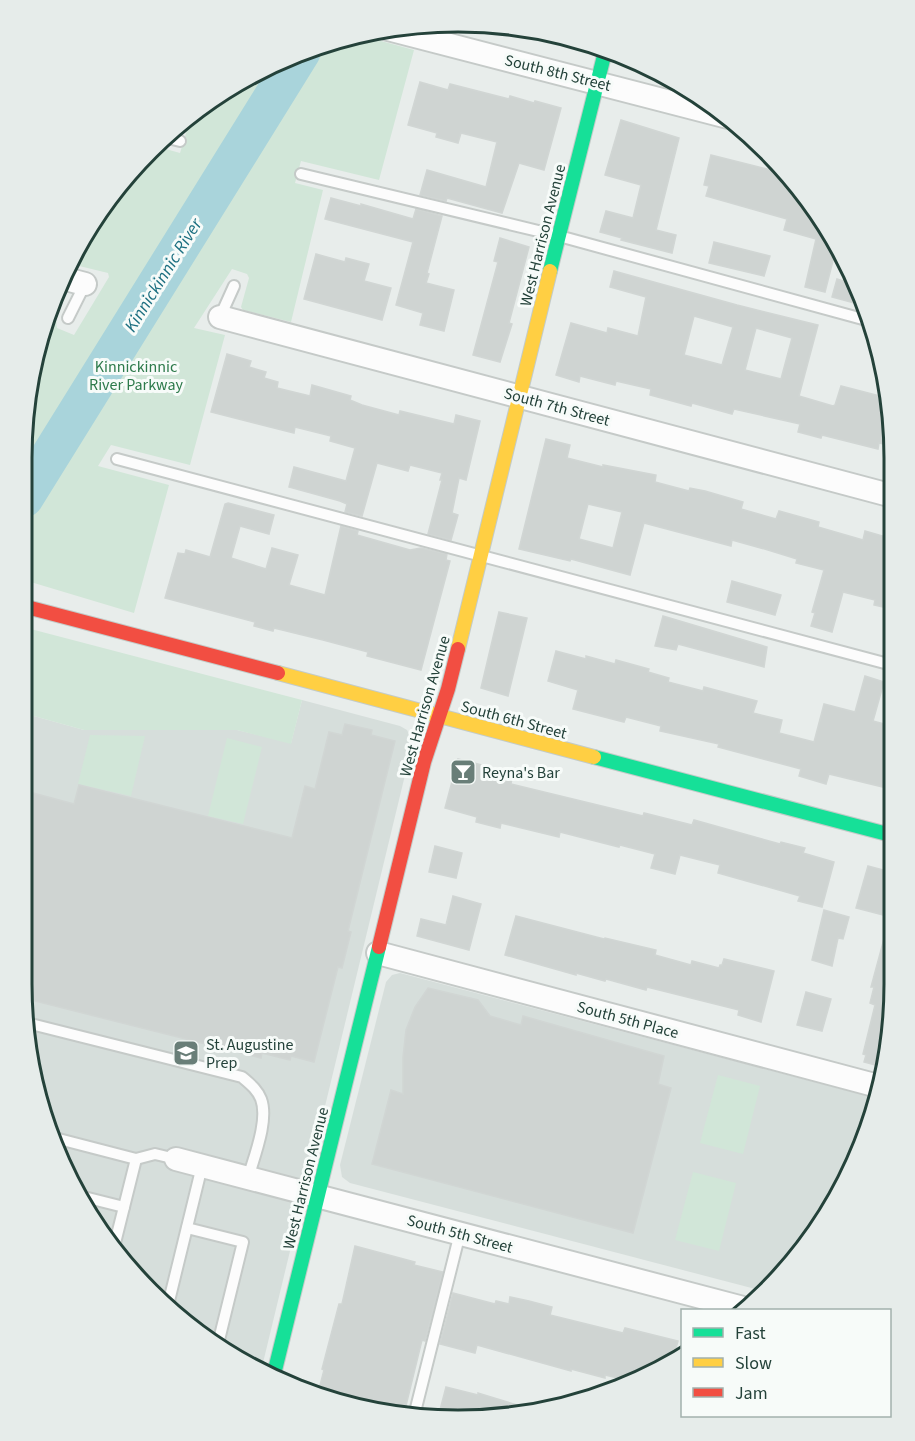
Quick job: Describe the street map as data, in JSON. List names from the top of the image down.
{
  "streets": {
    "street": [
      "South 8th Street",
      "West Harrison Avenue",
      "South 7th Street",
      "South 6th Street",
      "South 5th Place",
      "South 5th Street"
    ]
  },
  "crossings": [
    ["South 8th Street", "West Harrison Avenue"],
    ["West Harrison Avenue", "South 7th Street"],
    ["West Harrison Avenue", "South 6th Street"],
    ["West Harrison Avenue", "South 5th Place"],
    ["West Harrison Avenue", "South 5th Street"]
  ],
  "water": ["Kinnickinnic River"],
  "parks": ["Kinnickinnic River Parkway"],
  "places": {
    "bar": ["Reyna's Bar"],
    "school or university": ["St. Augustine Prep"]
  },
  "legend": ["Fast", "Slow", "Jam"]
}
